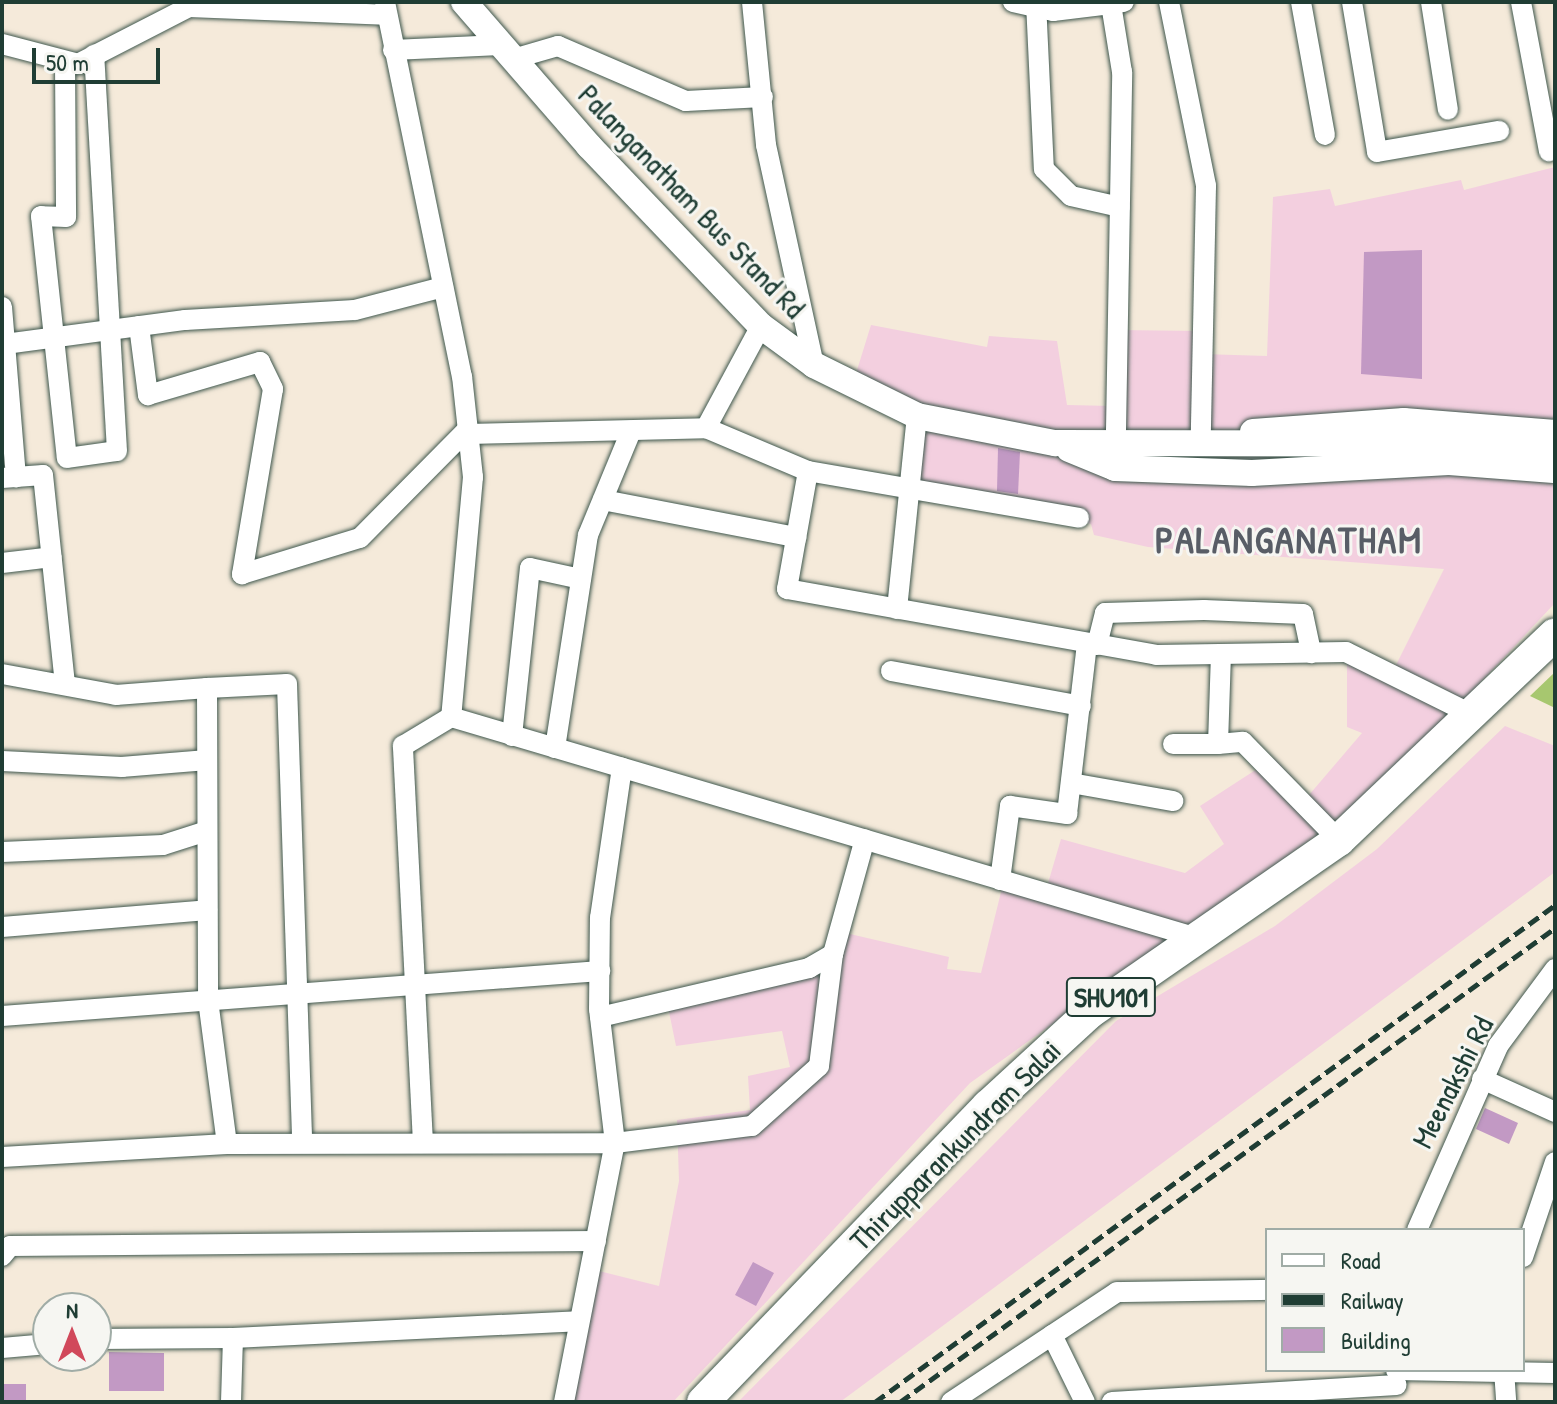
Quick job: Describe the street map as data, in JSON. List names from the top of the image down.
{
  "streets": {
    "main road": ["SHU101", "Thirupparankundram Salai"],
    "street": ["Palanganatham Bus Stand Rd", "Meenakshi Rd"]
  },
  "districts": ["PALANGANATHAM"],
  "legend": ["Road", "Railway", "Building"],
  "scale_bar": "50 m",
  "north": "top"
}
